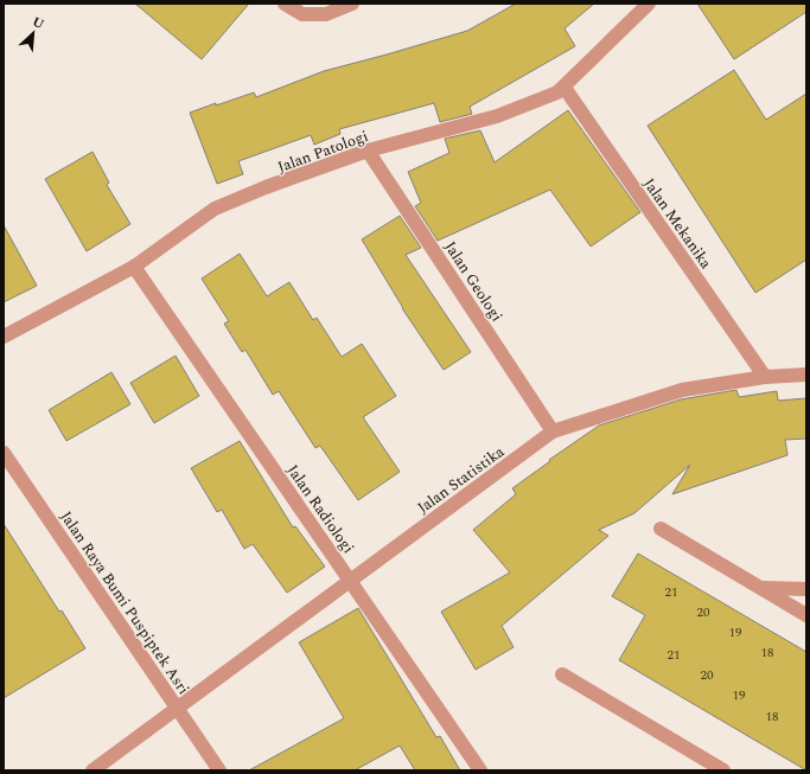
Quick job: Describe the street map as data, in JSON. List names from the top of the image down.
{
  "streets": {
    "street": [
      "Jalan Patologi",
      "Jalan Mekanika",
      "Jalan Geologi",
      "Jalan Statistika",
      "Jalan Radiologi",
      "Jalan Raya Bumi Puspiptek Asri"
    ]
  },
  "crossings": [
    ["Jalan Patologi", "Jalan Mekanika"],
    ["Jalan Patologi", "Jalan Geologi"],
    ["Jalan Patologi", "Jalan Radiologi"],
    ["Jalan Mekanika", "Jalan Statistika"],
    ["Jalan Geologi", "Jalan Statistika"],
    ["Jalan Statistika", "Jalan Radiologi"],
    ["Jalan Statistika", "Jalan Raya Bumi Puspiptek Asri"]
  ],
  "house_numbers": [
    "21",
    "20",
    "19",
    "18",
    "21",
    "20",
    "19",
    "18"
  ],
  "north": "top right"
}
